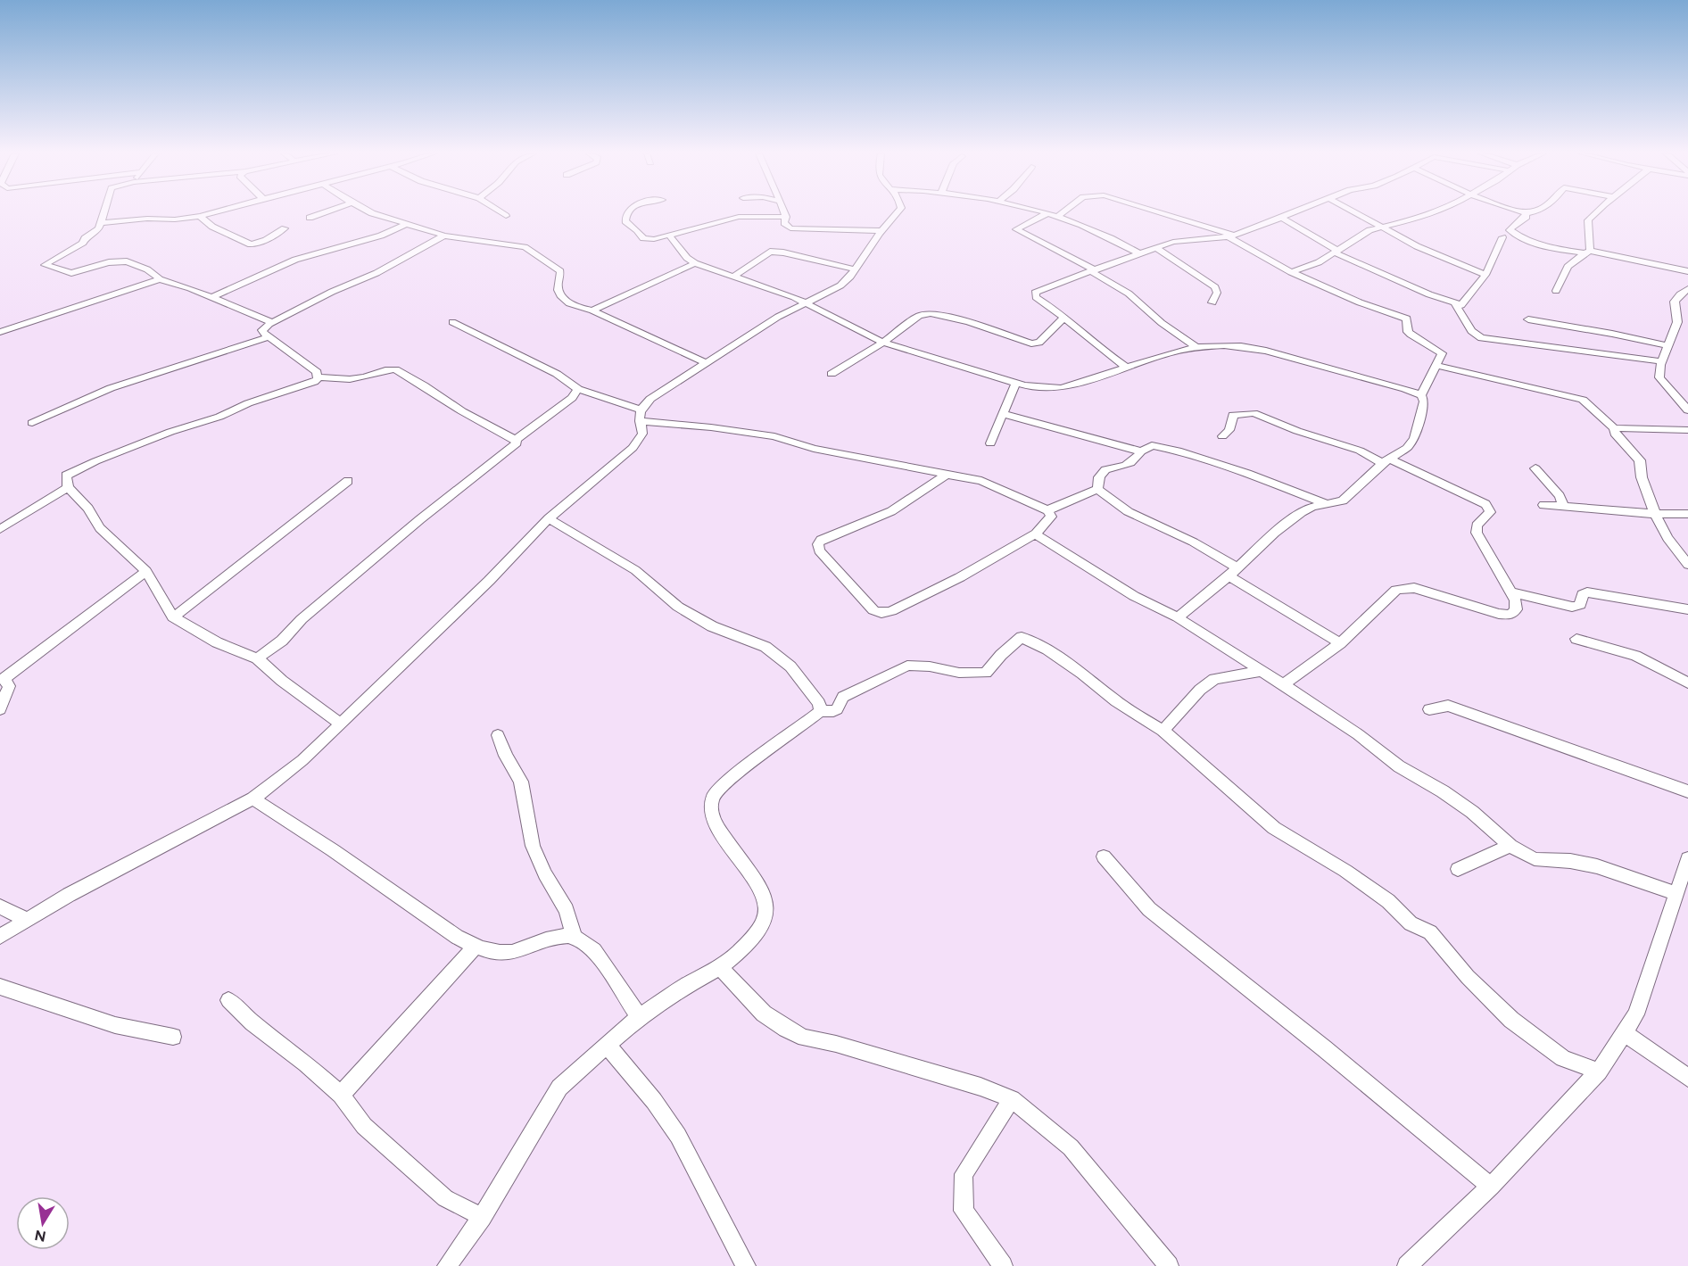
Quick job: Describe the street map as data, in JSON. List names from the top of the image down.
{
  "north": "bottom"
}
